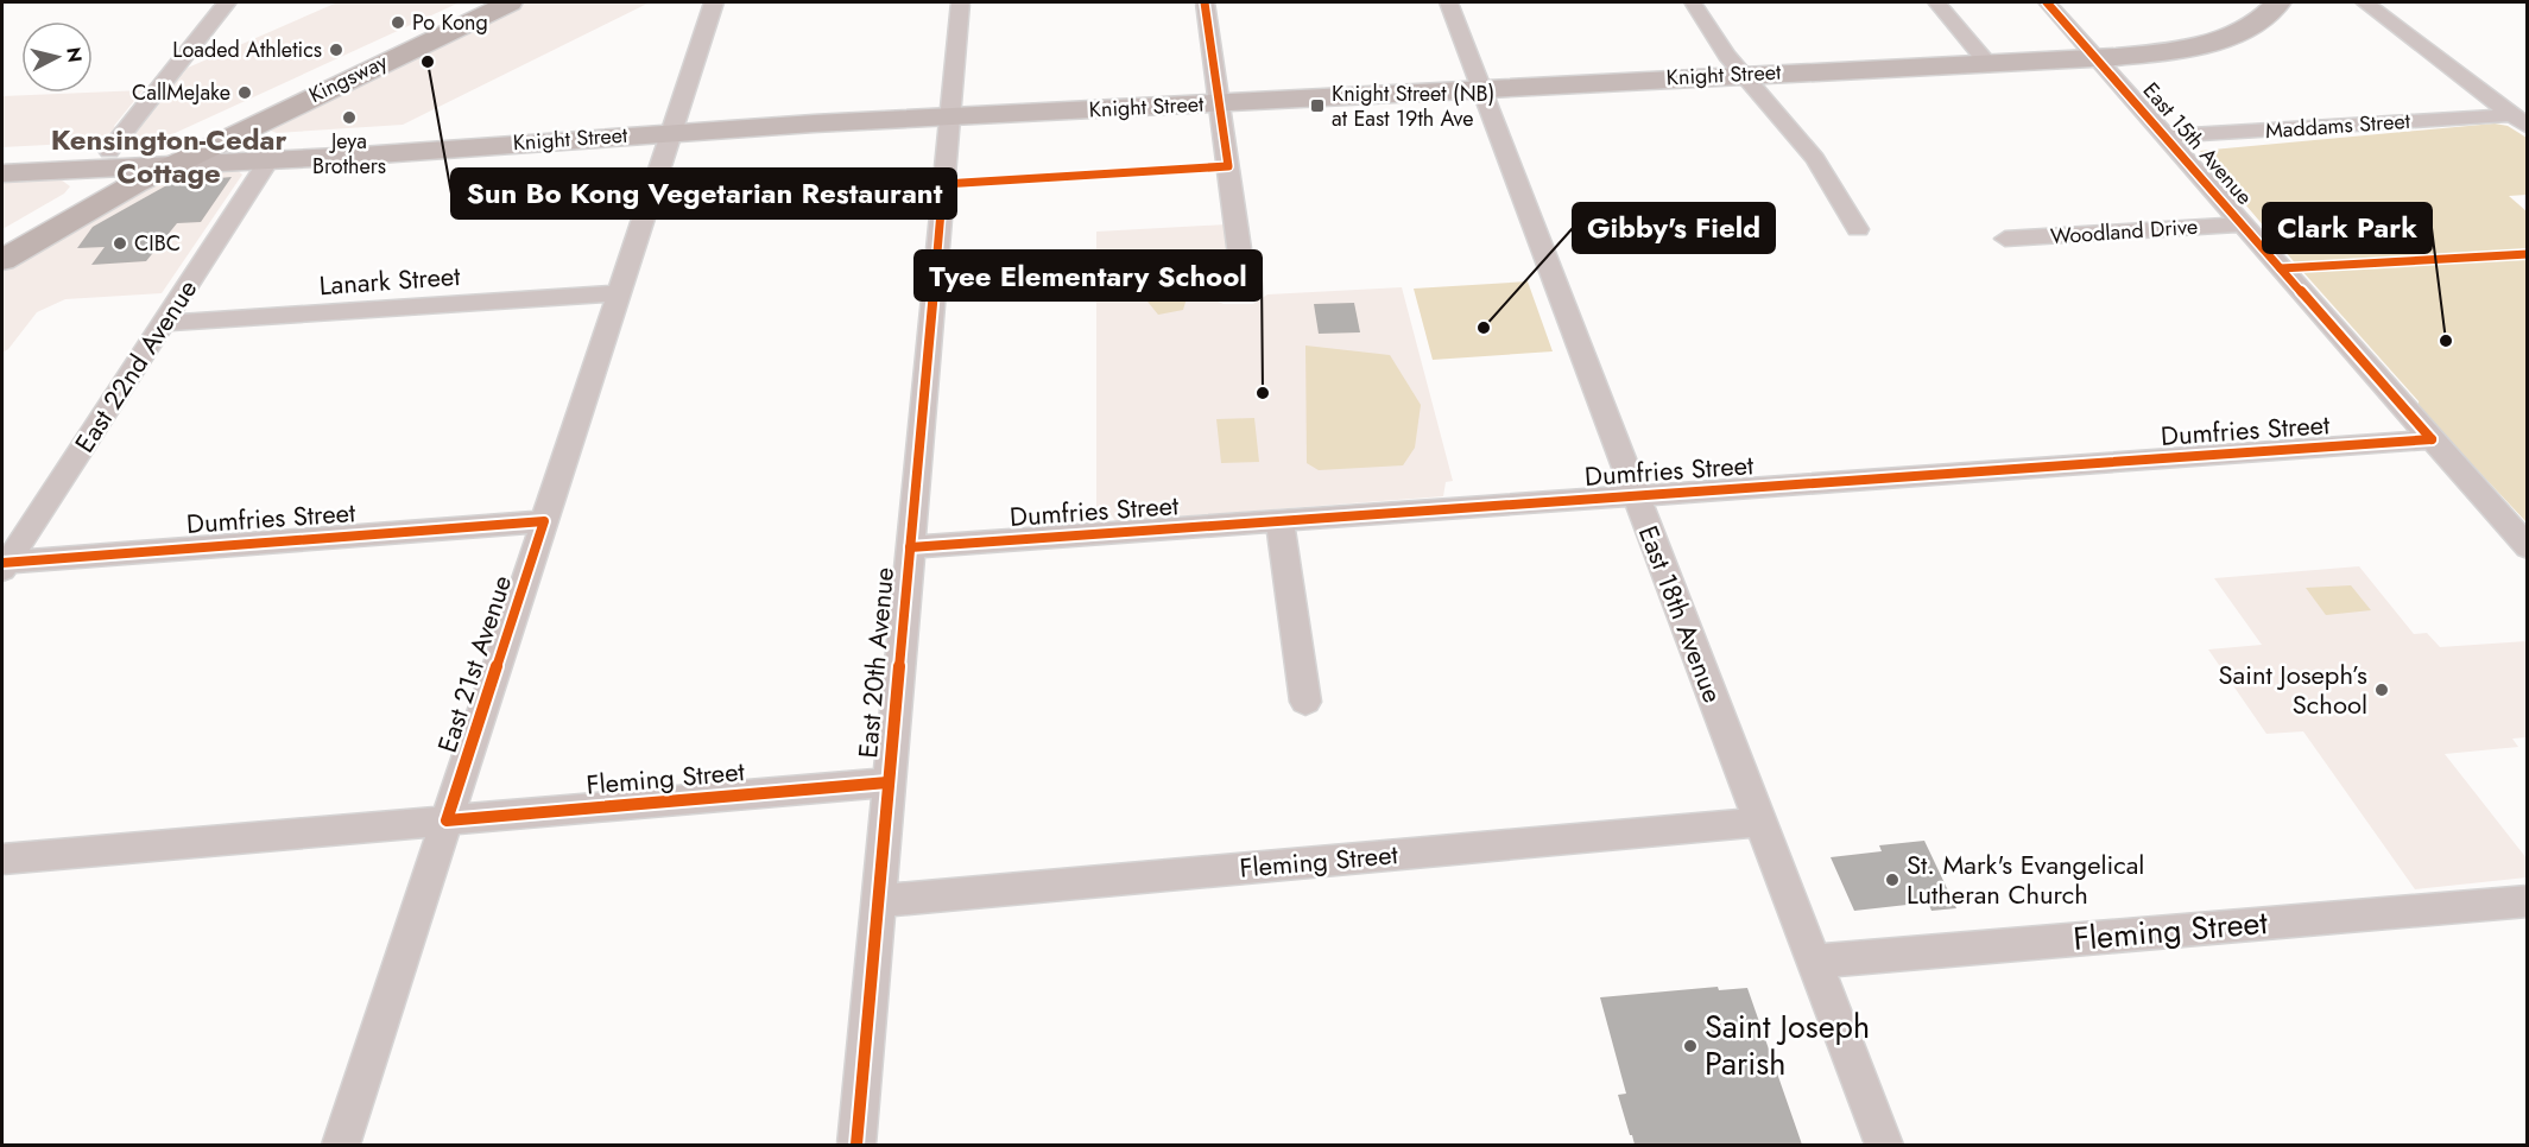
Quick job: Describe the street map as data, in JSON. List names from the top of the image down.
{
  "streets": {
    "main road": ["Knight Street", "Kingsway"],
    "street": [
      "Maddams Street",
      "East 15th Avenue",
      "Woodland Drive",
      "Lanark Street",
      "East 22nd Avenue",
      "Dumfries Street",
      "East 18th Avenue",
      "East 20th Avenue",
      "East 21st Avenue",
      "Fleming Street"
    ]
  },
  "crossings": [
    ["Knight Street", "Kingsway"],
    ["Knight Street", "East 15th Avenue"],
    ["Knight Street", "East 22nd Avenue"],
    ["Knight Street", "East 18th Avenue"],
    ["Knight Street", "East 20th Avenue"],
    ["Knight Street", "East 21st Avenue"],
    ["Maddams Street", "East 15th Avenue"],
    ["East 15th Avenue", "Woodland Drive"],
    ["East 15th Avenue", "Dumfries Street"],
    ["Lanark Street", "East 22nd Avenue"],
    ["Lanark Street", "East 21st Avenue"],
    ["East 22nd Avenue", "Dumfries Street"],
    ["Dumfries Street", "East 18th Avenue"],
    ["Dumfries Street", "East 20th Avenue"],
    ["Dumfries Street", "East 21st Avenue"],
    ["East 18th Avenue", "Fleming Street"],
    ["East 20th Avenue", "Fleming Street"],
    ["East 21st Avenue", "Fleming Street"]
  ],
  "districts": ["Kensington-Cedar Cottage"],
  "places": {
    "other": [
      "Po Kong",
      "Loaded Athletics",
      "Sun Bo Kong Vegetarian Restaurant",
      "CallMeJake",
      "Jeya Brothers",
      "CIBC",
      "Gibby's Field",
      "Clark Park",
      "Tyee Elementary School",
      "Saint Joseph’s School",
      "St. Mark's Evangelical Lutheran Church",
      "Saint Joseph Parish"
    ],
    "transit": ["Knight Street (NB) at East 19th Ave"]
  },
  "north": "right"
}
